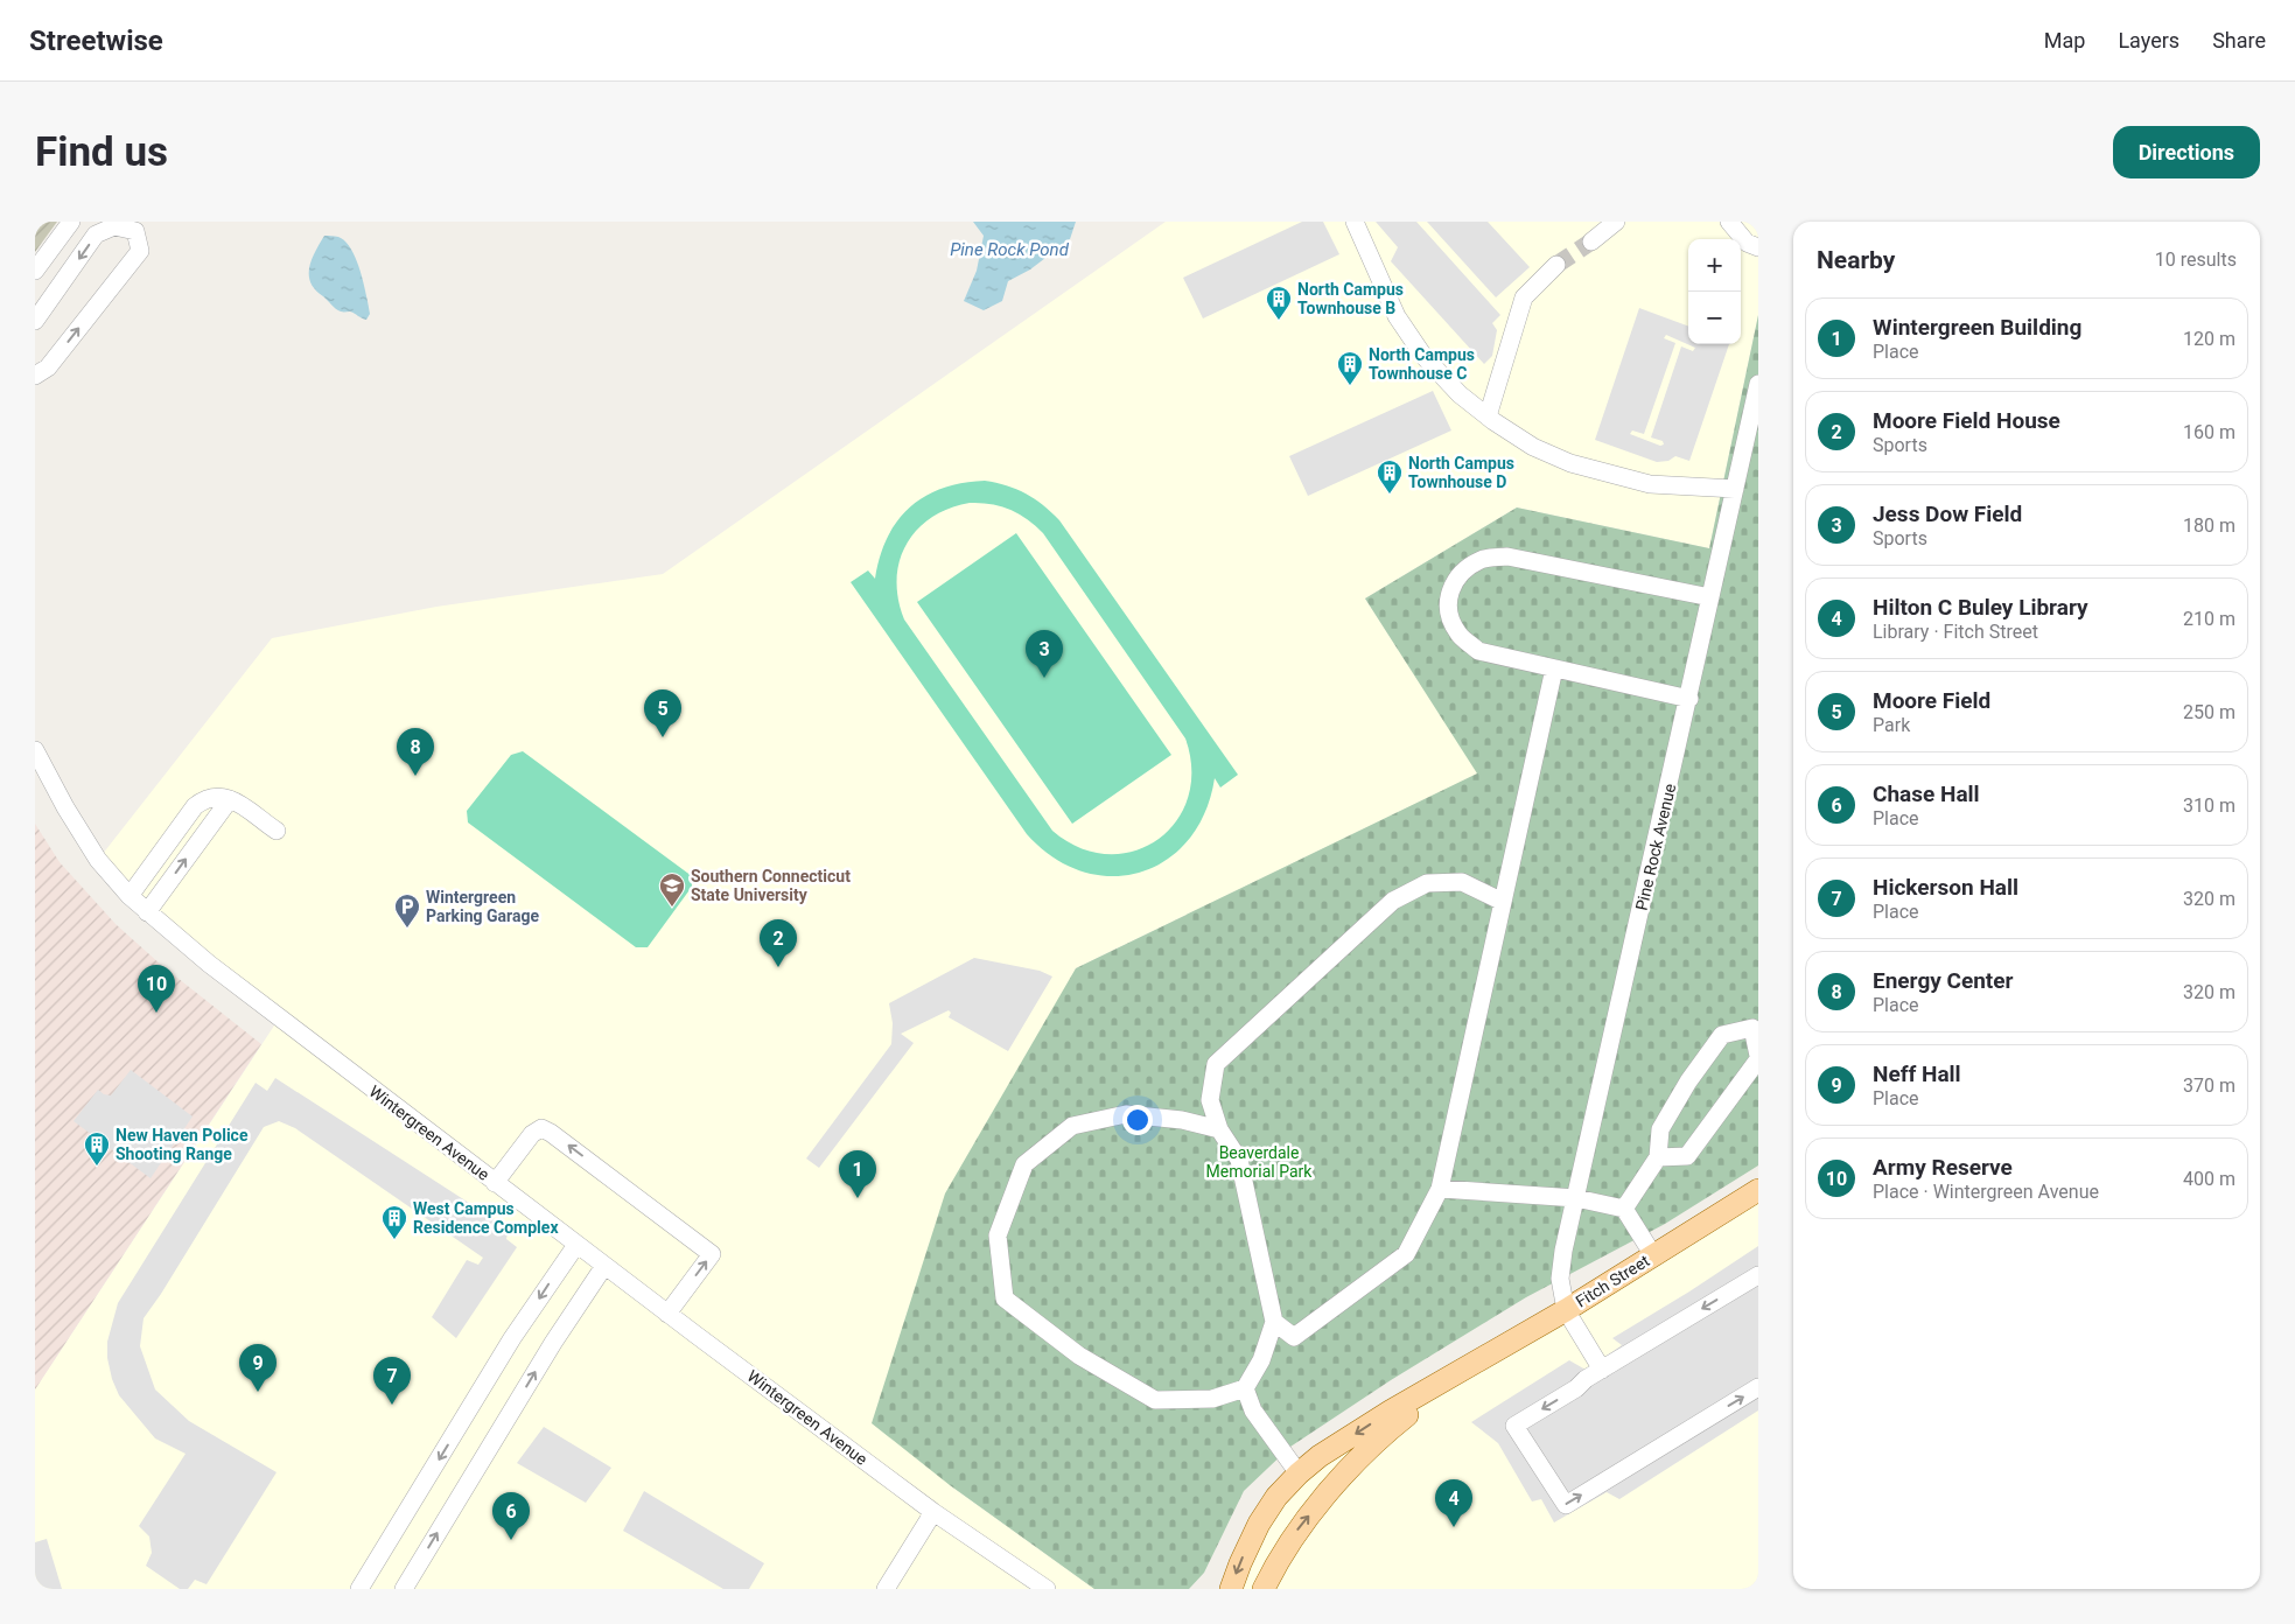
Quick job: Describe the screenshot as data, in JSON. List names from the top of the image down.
{
  "streets": {
    "main road": ["Fitch Street"],
    "street": ["Pine Rock Avenue", "Wintergreen Avenue"]
  },
  "crossings": [
    ["Pine Rock Avenue", "Fitch Street"]
  ],
  "water": ["Pine Rock Pond"],
  "parks": ["Beaverdale Memorial Park"],
  "places": {
    "building": [
      "North Campus Townhouse B",
      "North Campus Townhouse C",
      "North Campus Townhouse D",
      "New Haven Police Shooting Range",
      "West Campus Residence Complex"
    ],
    "school or university": ["Southern Connecticut State University"],
    "parking": ["Wintergreen Parking Garage"]
  },
  "page": {
    "header": "Streetwise",
    "nav": ["Map", "Layers", "Share"],
    "buttons": "Directions",
    "title": "Find us",
    "heading": ["Nearby", "10 results"],
    "map_buttons": ["+", "−"],
    "list": [
      {
        "mark": "1",
        "name": "Wintergreen Building",
        "note": "Place",
        "value": "120 m"
      },
      {
        "mark": "2",
        "name": "Moore Field House",
        "note": "Sports",
        "value": "160 m"
      },
      {
        "mark": "3",
        "name": "Jess Dow Field",
        "note": "Sports",
        "value": "180 m"
      },
      {
        "mark": "4",
        "name": "Hilton C Buley Library",
        "note": "Library · Fitch Street",
        "value": "210 m"
      },
      {
        "mark": "5",
        "name": "Moore Field",
        "note": "Park",
        "value": "250 m"
      },
      {
        "mark": "6",
        "name": "Chase Hall",
        "note": "Place",
        "value": "310 m"
      },
      {
        "mark": "7",
        "name": "Hickerson Hall",
        "note": "Place",
        "value": "320 m"
      },
      {
        "mark": "8",
        "name": "Energy Center",
        "note": "Place",
        "value": "320 m"
      },
      {
        "mark": "9",
        "name": "Neff Hall",
        "note": "Place",
        "value": "370 m"
      },
      {
        "mark": "10",
        "name": "Army Reserve",
        "note": "Place · Wintergreen Avenue",
        "value": "400 m"
      }
    ],
    "pins": [
      "3",
      "5",
      "8",
      "2",
      "10",
      "1",
      "9",
      "7",
      "4",
      "6"
    ]
  }
}
